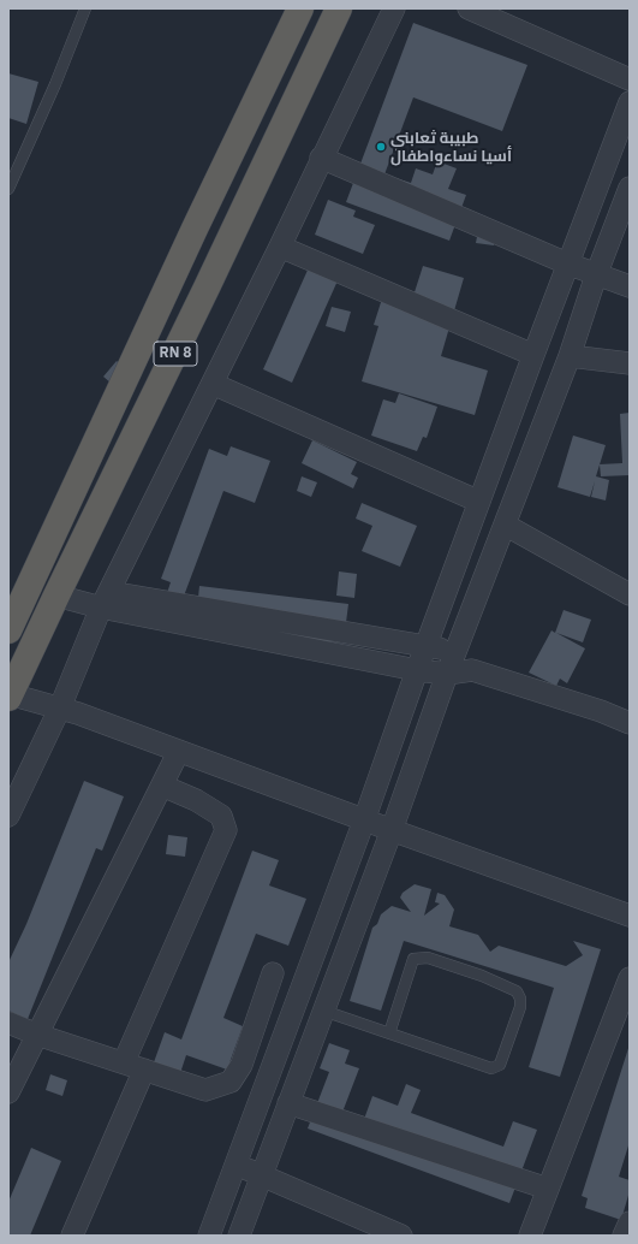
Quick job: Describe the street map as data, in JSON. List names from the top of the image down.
{
  "streets": {
    "highway": ["RN 8"]
  },
  "places": ["طبيبة ثعابني أسيا نساءواطفال"]
}
